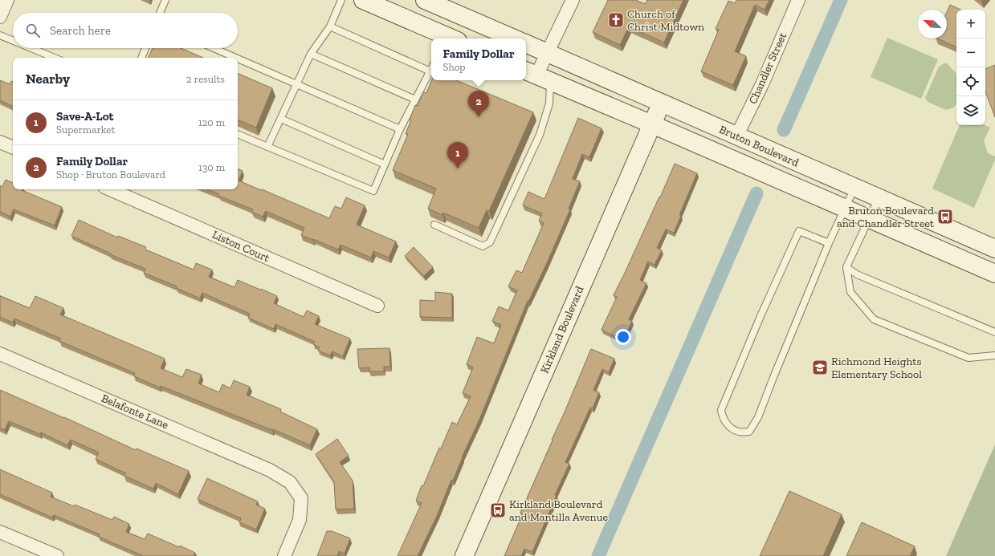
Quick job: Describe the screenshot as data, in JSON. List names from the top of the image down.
{
  "streets": {
    "street": [
      "Chandler Street",
      "Bruton Boulevard",
      "Liston Court",
      "Kirkland Boulevard",
      "Belafonte Lane"
    ]
  },
  "crossings": [
    ["Chandler Street", "Bruton Boulevard"],
    ["Bruton Boulevard", "Kirkland Boulevard"]
  ],
  "places": {
    "church": ["Church of Christ Midtown"],
    "bus stop": ["Bruton Boulevard and Chandler Street", "Kirkland Boulevard and Mantilla Avenue"],
    "school or university": ["Richmond Heights Elementary School"]
  },
  "north": "top left",
  "page": {
    "map_buttons": ["+", "−"],
    "search": "Search here",
    "popup": ["Family Dollar", "Shop"],
    "heading": ["Nearby", "2 results"],
    "pins": ["2", "1"],
    "list": [
      {
        "mark": "1",
        "name": "Save-A-Lot",
        "note": "Supermarket",
        "value": "120 m"
      },
      {
        "mark": "2",
        "name": "Family Dollar",
        "note": "Shop · Bruton Boulevard",
        "value": "130 m"
      }
    ]
  }
}
